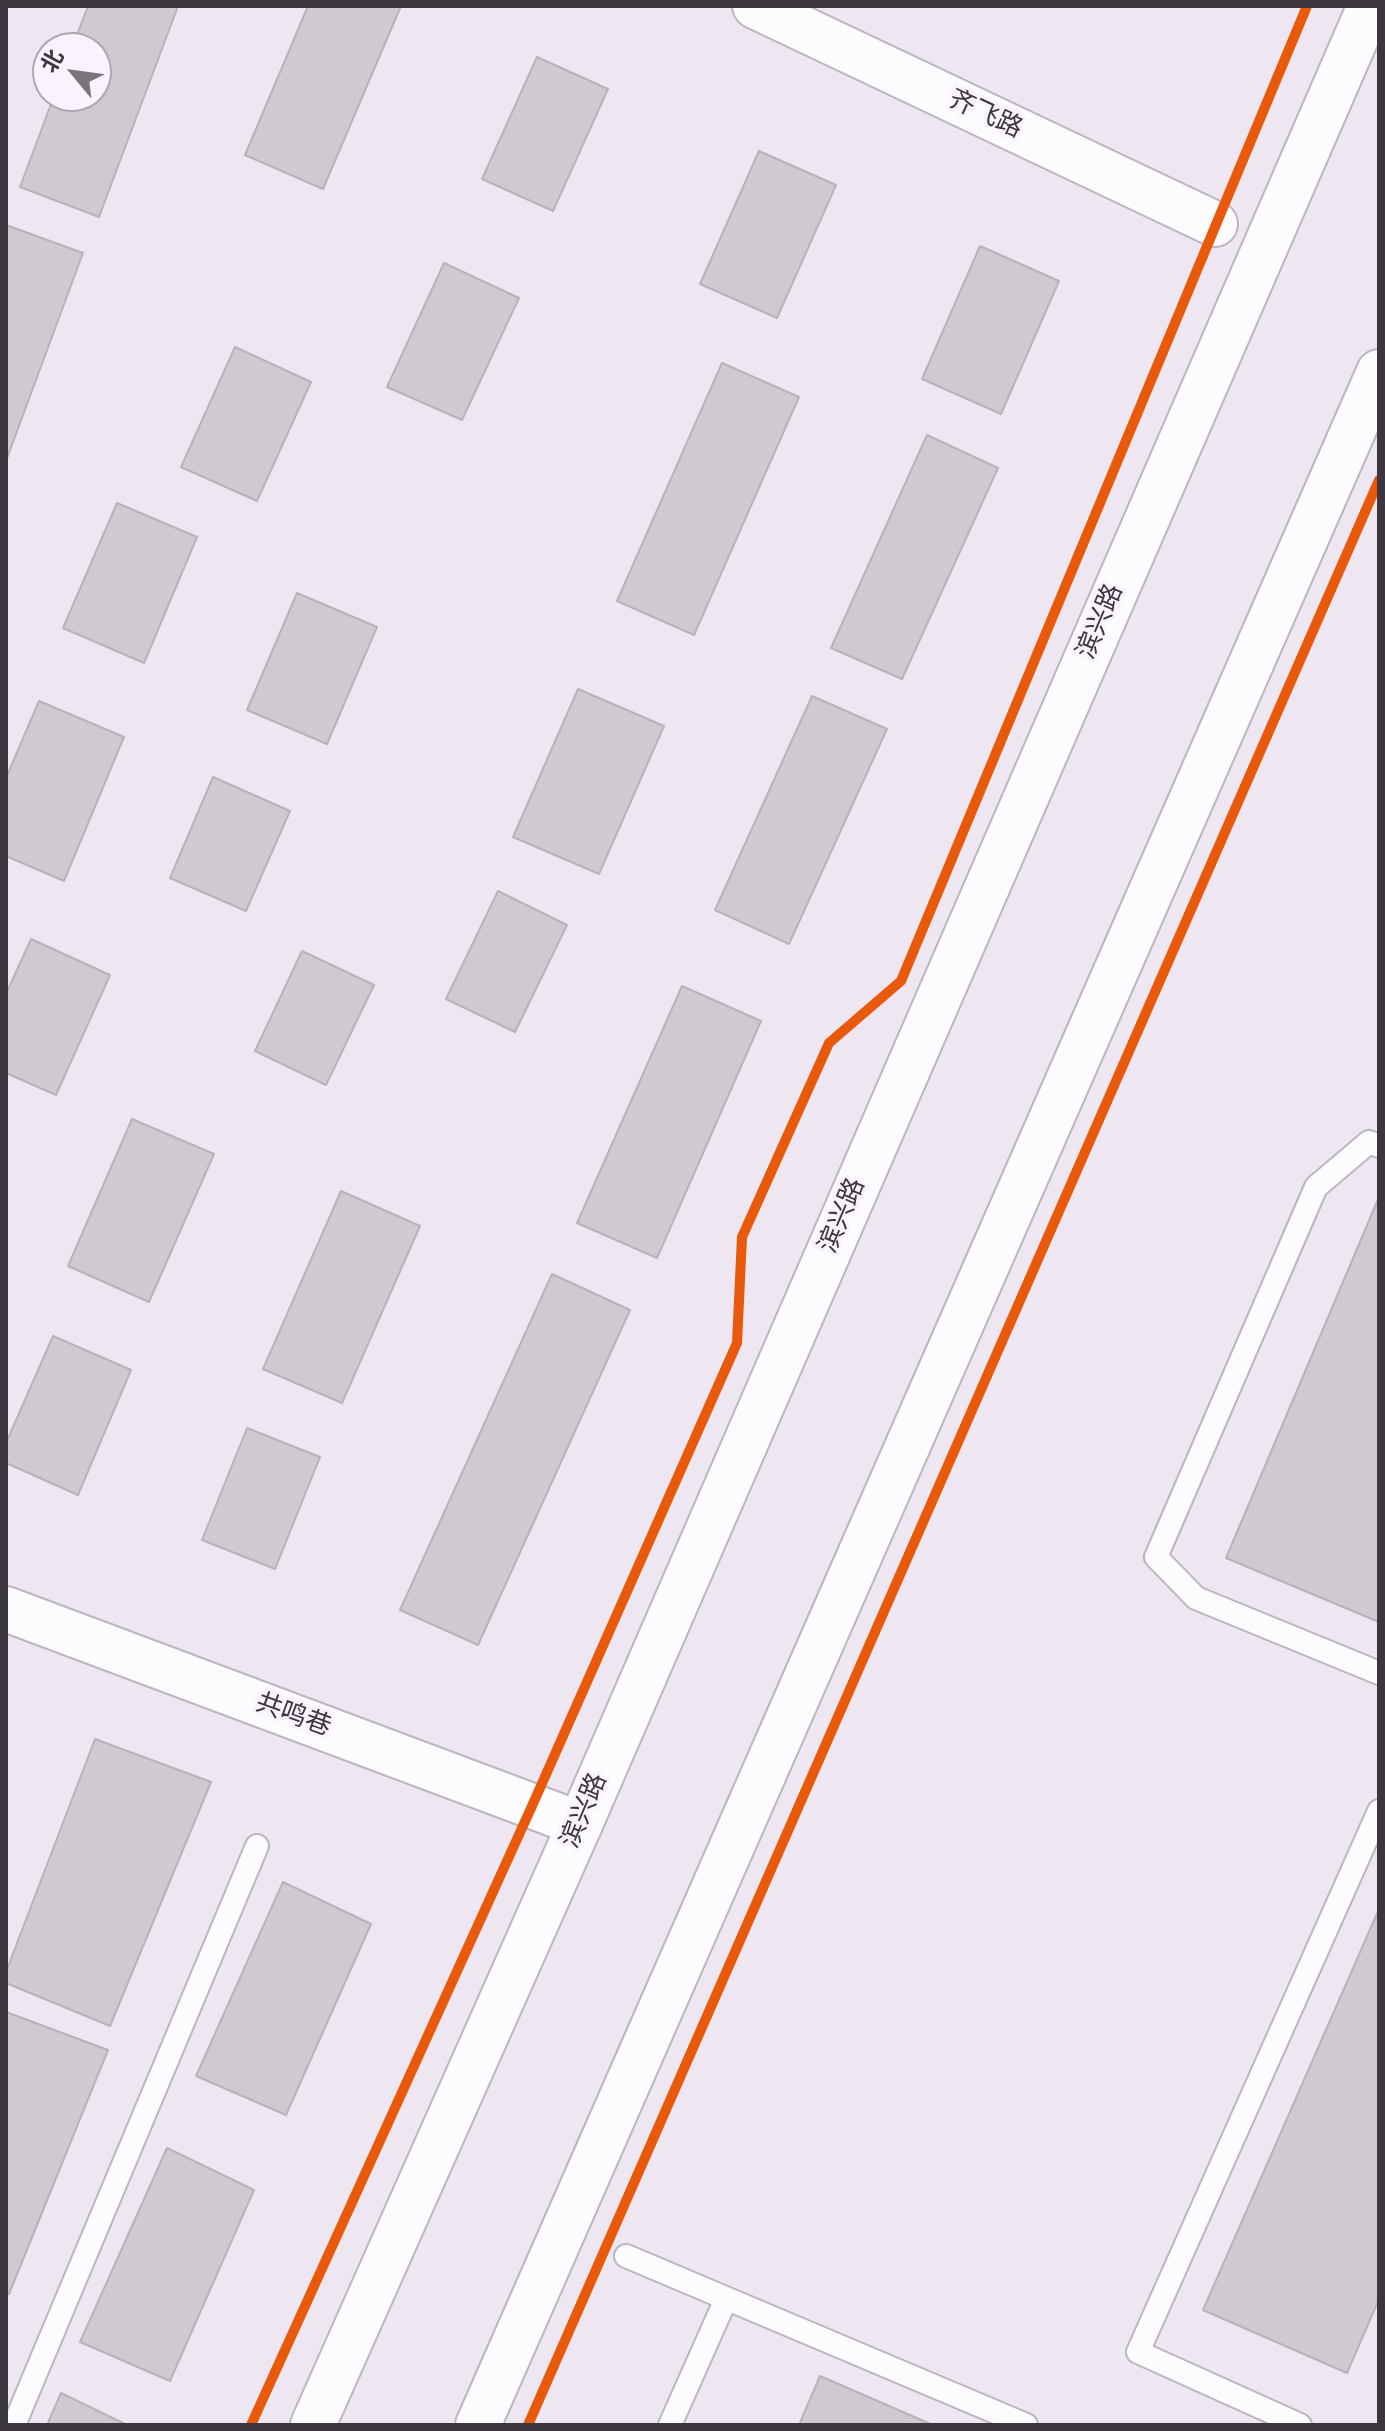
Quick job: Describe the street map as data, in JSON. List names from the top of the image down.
{
  "streets": {
    "main road": ["齐飞路", "滨兴路", "共鸣巷"]
  },
  "crossings": [
    ["滨兴路", "共鸣巷"]
  ],
  "north": "top left"
}
